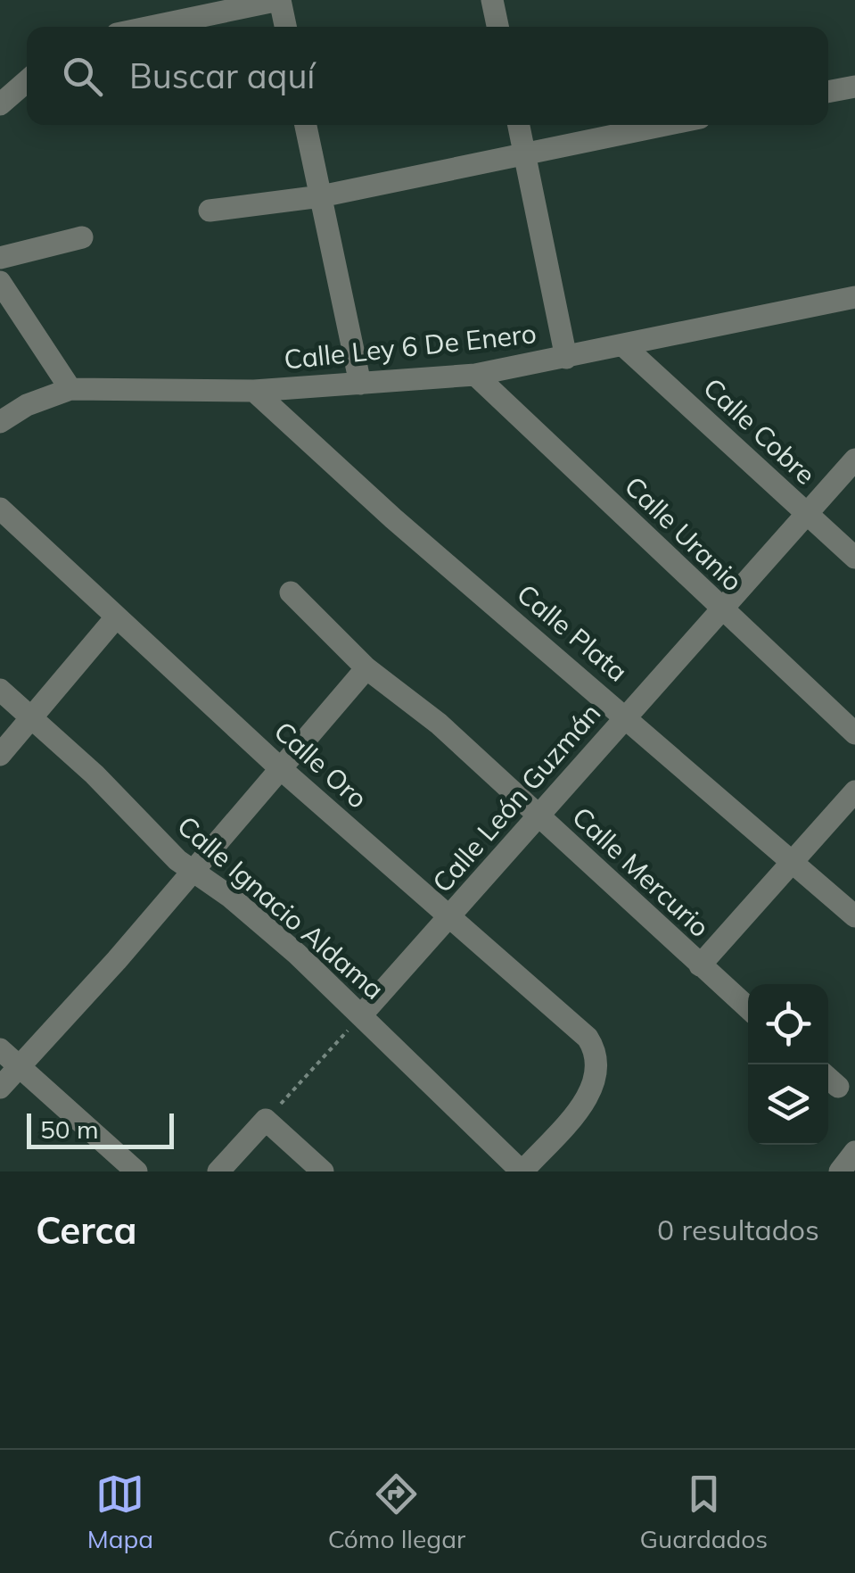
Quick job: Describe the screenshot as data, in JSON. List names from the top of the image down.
{
  "streets": {
    "street": [
      "Calle Ley 6 De Enero",
      "Calle Cobre",
      "Calle Uranio",
      "Calle Plata",
      "Calle Oro",
      "Calle León Guzmán",
      "Calle Mercurio",
      "Calle Ignacio Aldama"
    ]
  },
  "crossings": [
    ["Calle Ley 6 De Enero", "Calle Cobre"],
    ["Calle Ley 6 De Enero", "Calle Uranio"],
    ["Calle Ley 6 De Enero", "Calle Plata"],
    ["Calle Cobre", "Calle León Guzmán"],
    ["Calle Uranio", "Calle León Guzmán"],
    ["Calle Plata", "Calle León Guzmán"],
    ["Calle Oro", "Calle León Guzmán"],
    ["Calle Oro", "Calle Ignacio Aldama"],
    ["Calle León Guzmán", "Calle Mercurio"],
    ["Calle León Guzmán", "Calle Ignacio Aldama"]
  ],
  "scale_bar": "50 m",
  "page": {
    "search": "Buscar aquí",
    "scale": "50 m",
    "heading": ["Cerca", "0 resultados"],
    "nav": ["Mapa", "Cómo llegar", "Guardados"]
  }
}
